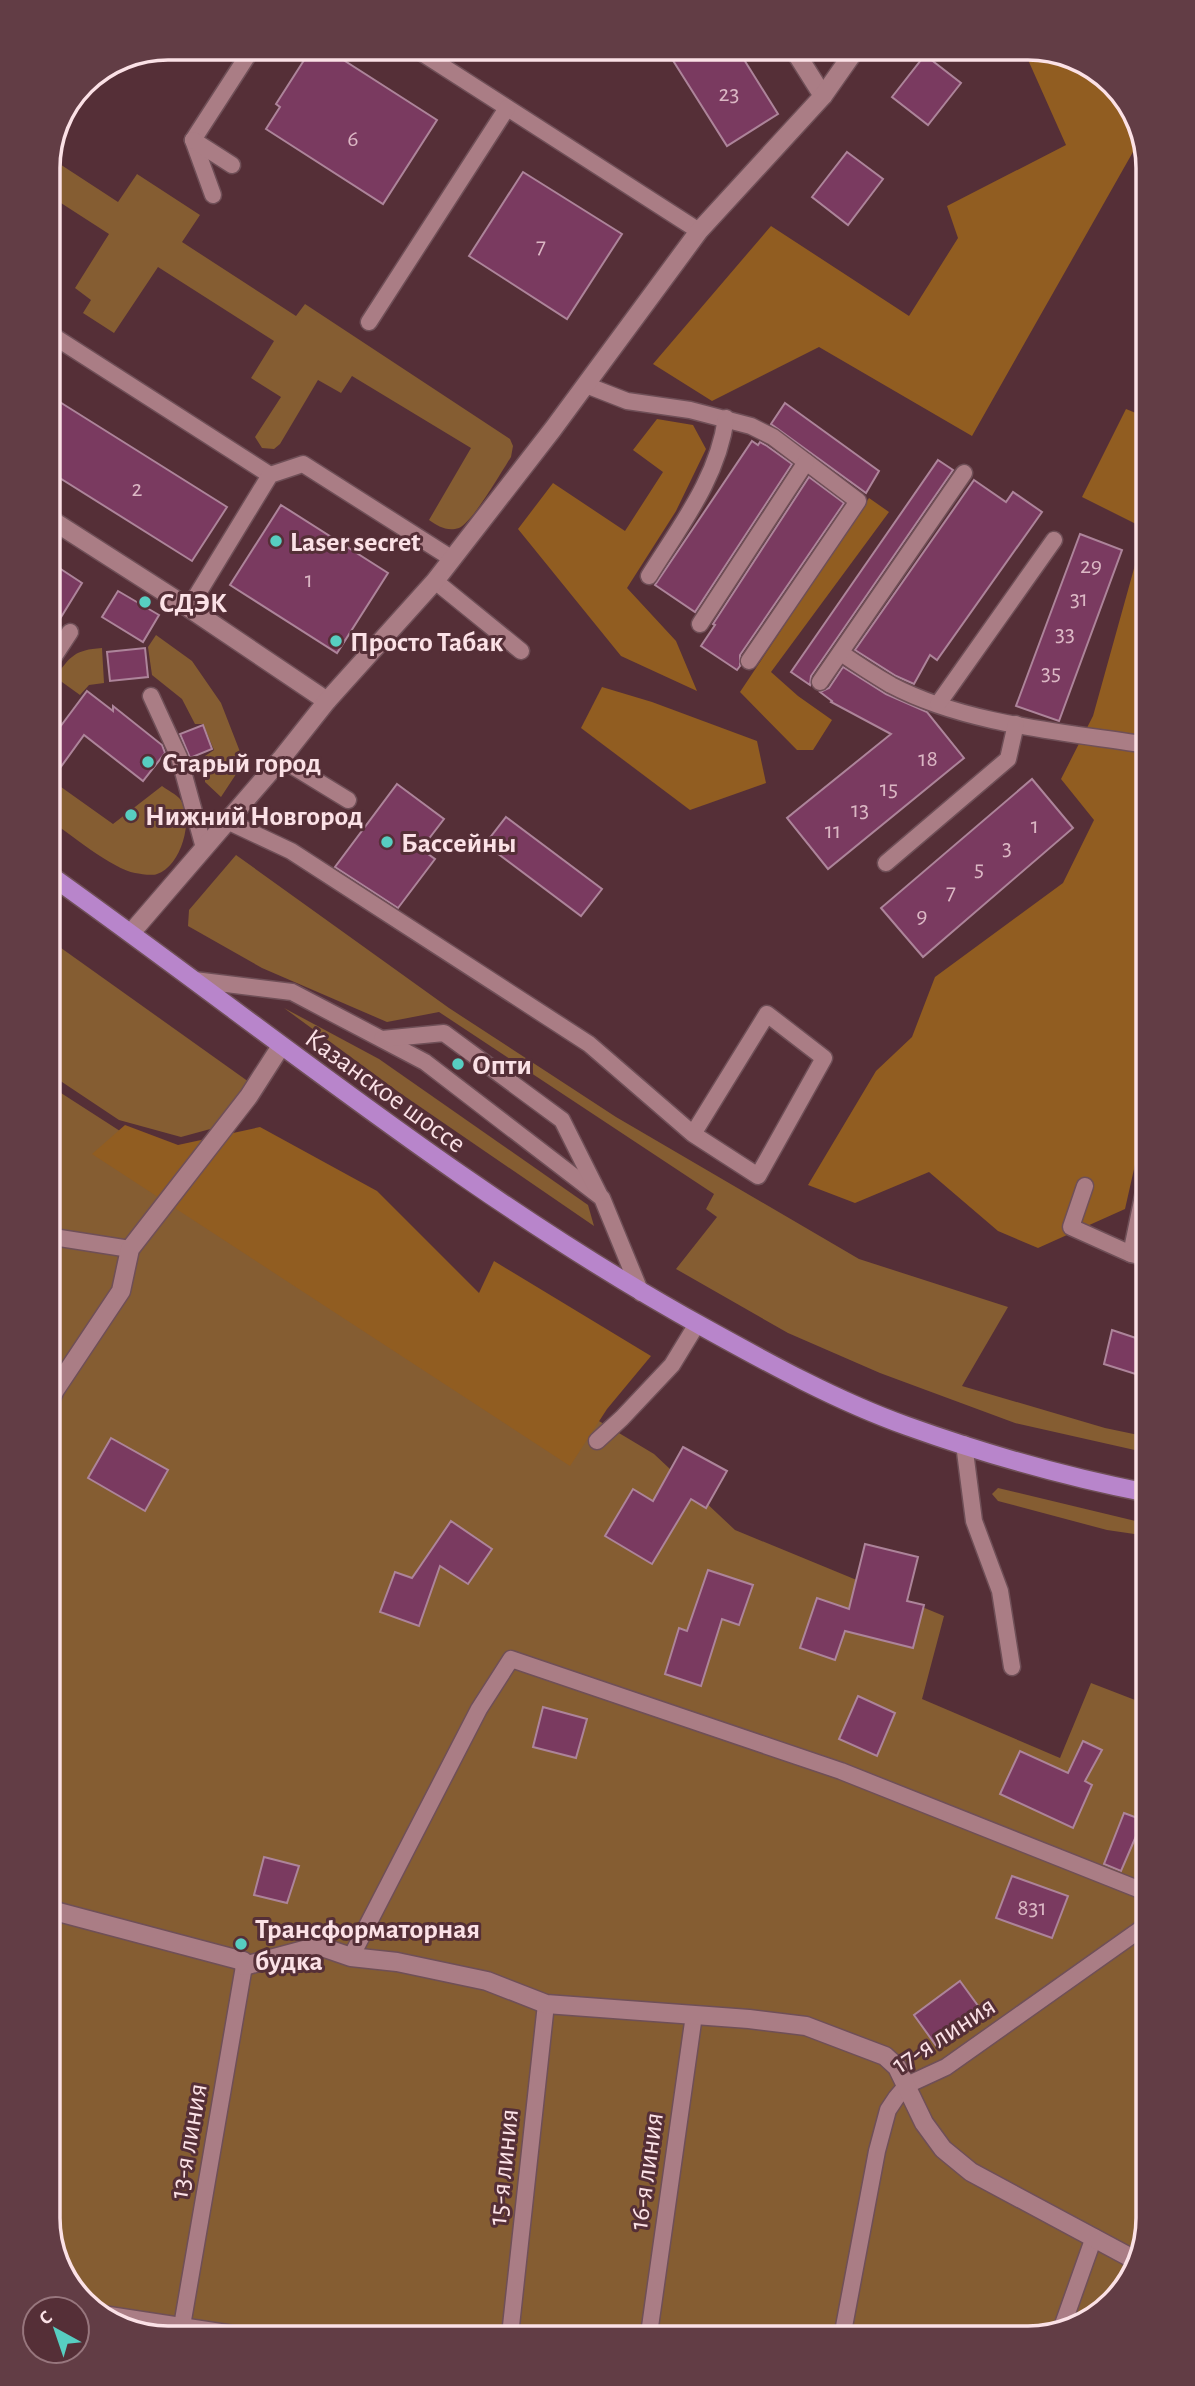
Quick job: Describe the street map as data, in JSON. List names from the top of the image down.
{
  "streets": {
    "main road": ["Казанское шоссе"],
    "lane": [
      "17-я линия",
      "13-я линия",
      "15-я линия",
      "16-я линия"
    ]
  },
  "places": [
    "Laser secret",
    "СДЭК",
    "Просто Табак",
    "Старый город",
    "Нижний Новгород",
    "Бассейны",
    "Опти",
    "Трансформаторная будка"
  ],
  "house_numbers": [
    "23",
    "6",
    "7",
    "2",
    "29",
    "1",
    "31",
    "33",
    "35",
    "18",
    "15",
    "13",
    "1",
    "11",
    "3",
    "5",
    "7",
    "9",
    "831"
  ],
  "north": "top left"
}
